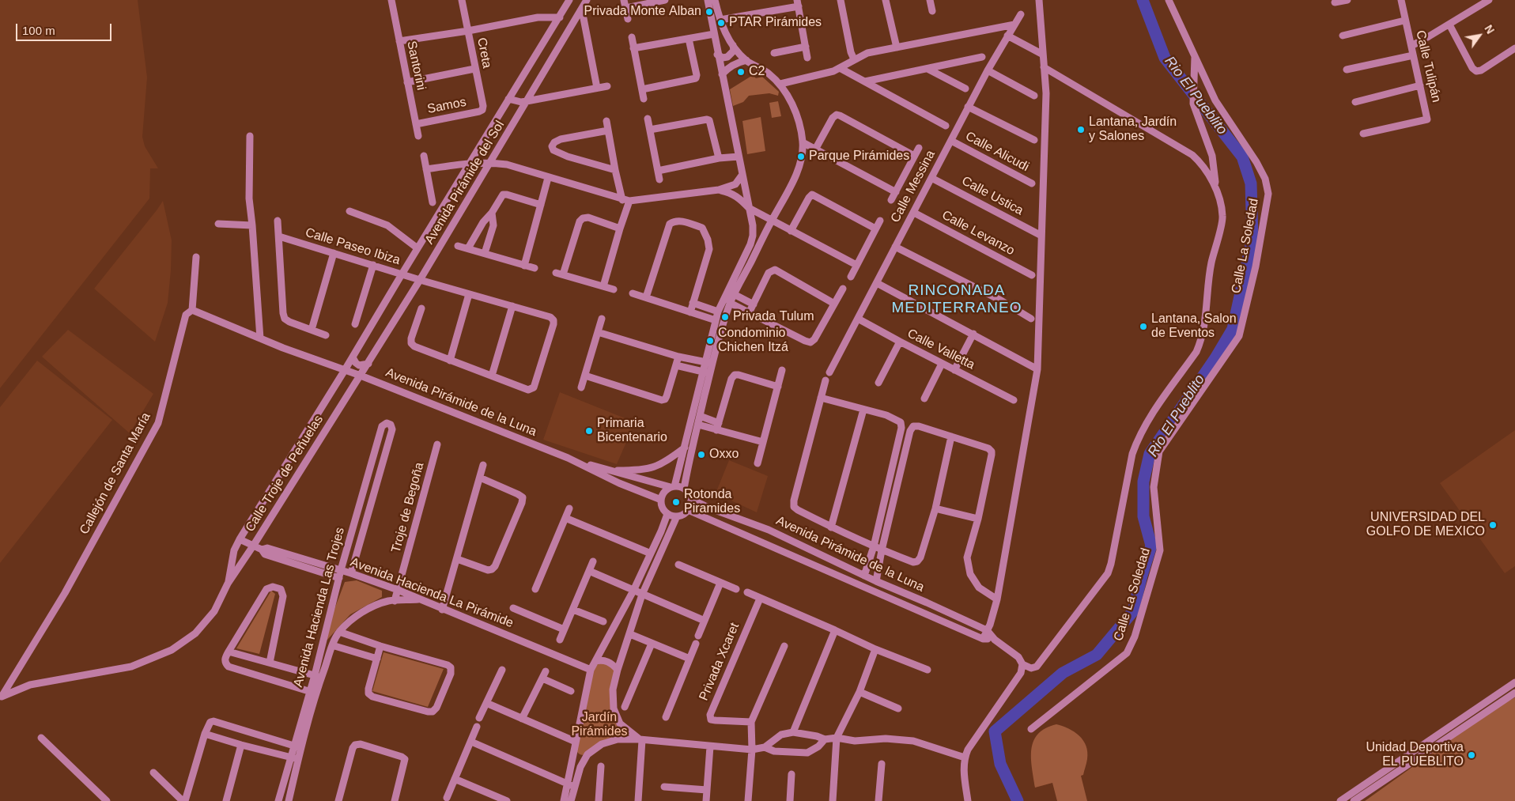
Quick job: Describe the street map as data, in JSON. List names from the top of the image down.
{
  "streets": {
    "street": [
      "Creta",
      "Santorini",
      "Calle Tulipán",
      "Samos",
      "Calle Alicudi",
      "Avenida Pirámide del Sol",
      "Calle Messina",
      "Calle Ustica",
      "Calle Levanzo",
      "Calle La Soledad",
      "Calle Paseo Ibiza",
      "Calle Valletta",
      "Avenida Pirámide de la Luna",
      "Callejón de Santa María",
      "Calle Troje de Peñuelas",
      "Troje de Begoña",
      "Avenida Hacienda La Pirámide",
      "Avenida Hacienda Las Trojes",
      "Privada Xcaret"
    ]
  },
  "crossings": [
    ["Creta", "Samos"],
    ["Santorini", "Samos"],
    ["Calle Alicudi", "Calle Messina"],
    ["Avenida Pirámide del Sol", "Calle Paseo Ibiza"],
    ["Avenida Pirámide del Sol", "Avenida Pirámide de la Luna"],
    ["Avenida Pirámide del Sol", "Calle Troje de Peñuelas"],
    ["Calle Messina", "Calle Ustica"],
    ["Calle Messina", "Calle Levanzo"],
    ["Calle Messina", "Calle Valletta"],
    ["Avenida Pirámide de la Luna", "Calle Troje de Peñuelas"],
    ["Callejón de Santa María", "Calle Troje de Peñuelas"],
    ["Calle Troje de Peñuelas", "Avenida Hacienda La Pirámide"],
    ["Troje de Begoña", "Avenida Hacienda La Pirámide"],
    ["Troje de Begoña", "Avenida Hacienda Las Trojes"],
    ["Avenida Hacienda La Pirámide", "Avenida Hacienda Las Trojes"]
  ],
  "districts": ["RINCONADA MEDITERRANEO"],
  "water": ["Rio El Pueblito"],
  "parks": ["Jardín Pirámides"],
  "places": [
    "Privada Monte Alban",
    "PTAR Pirámides",
    "C2",
    "Lantana, Jardín y Salones",
    "Parque Pirámides",
    "Privada Tulum",
    "Lantana, Salon de Eventos",
    "Condominio Chichen Itzá",
    "Primaria Bicentenario",
    "Oxxo",
    "Rotonda Piramides",
    "UNIVERSIDAD DEL GOLFO DE MEXICO",
    "Unidad Deportiva EL PUEBLITO"
  ],
  "scale_bar": "100 m",
  "north": "top right"
}
